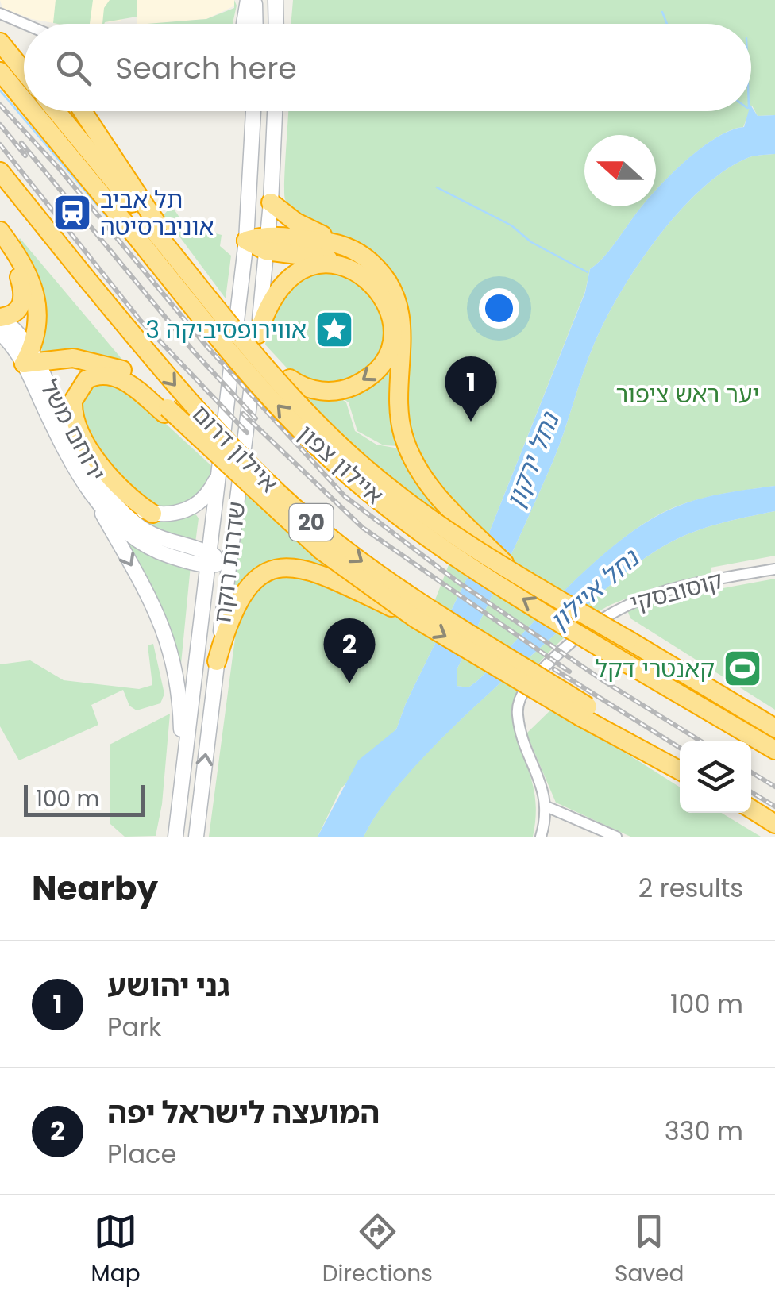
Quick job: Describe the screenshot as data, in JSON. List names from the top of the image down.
{
  "streets": {
    "highway": ["איילון דרום", "איילון צפון", "20"],
    "main road": ["ירוחם משל", "שדרות רוקח"],
    "street": ["קוסובסקי"]
  },
  "crossings": [
    ["ירוחם משל", "שדרות רוקח"],
    ["איילון צפון", "20"]
  ],
  "water": ["נחל ירקון", "נחל איילון"],
  "parks": ["יער ראש ציפור"],
  "places": {
    "station": ["תל אביב אוניברסיטה"],
    "place": ["אווירופסיביקה 3"],
    "sports": ["קאנטרי דקל"]
  },
  "scale_bar": "100 m",
  "north": "left",
  "page": {
    "search": "Search here",
    "pins": ["1", "2"],
    "scale": "100 m",
    "heading": ["Nearby", "2 results"],
    "list": [
      {
        "mark": "1",
        "name": "גני יהושע",
        "note": "Park",
        "value": "100 m"
      },
      {
        "mark": "2",
        "name": "המועצה לישראל יפה",
        "note": "Place",
        "value": "330 m"
      }
    ],
    "nav": ["Map", "Directions", "Saved"]
  }
}
